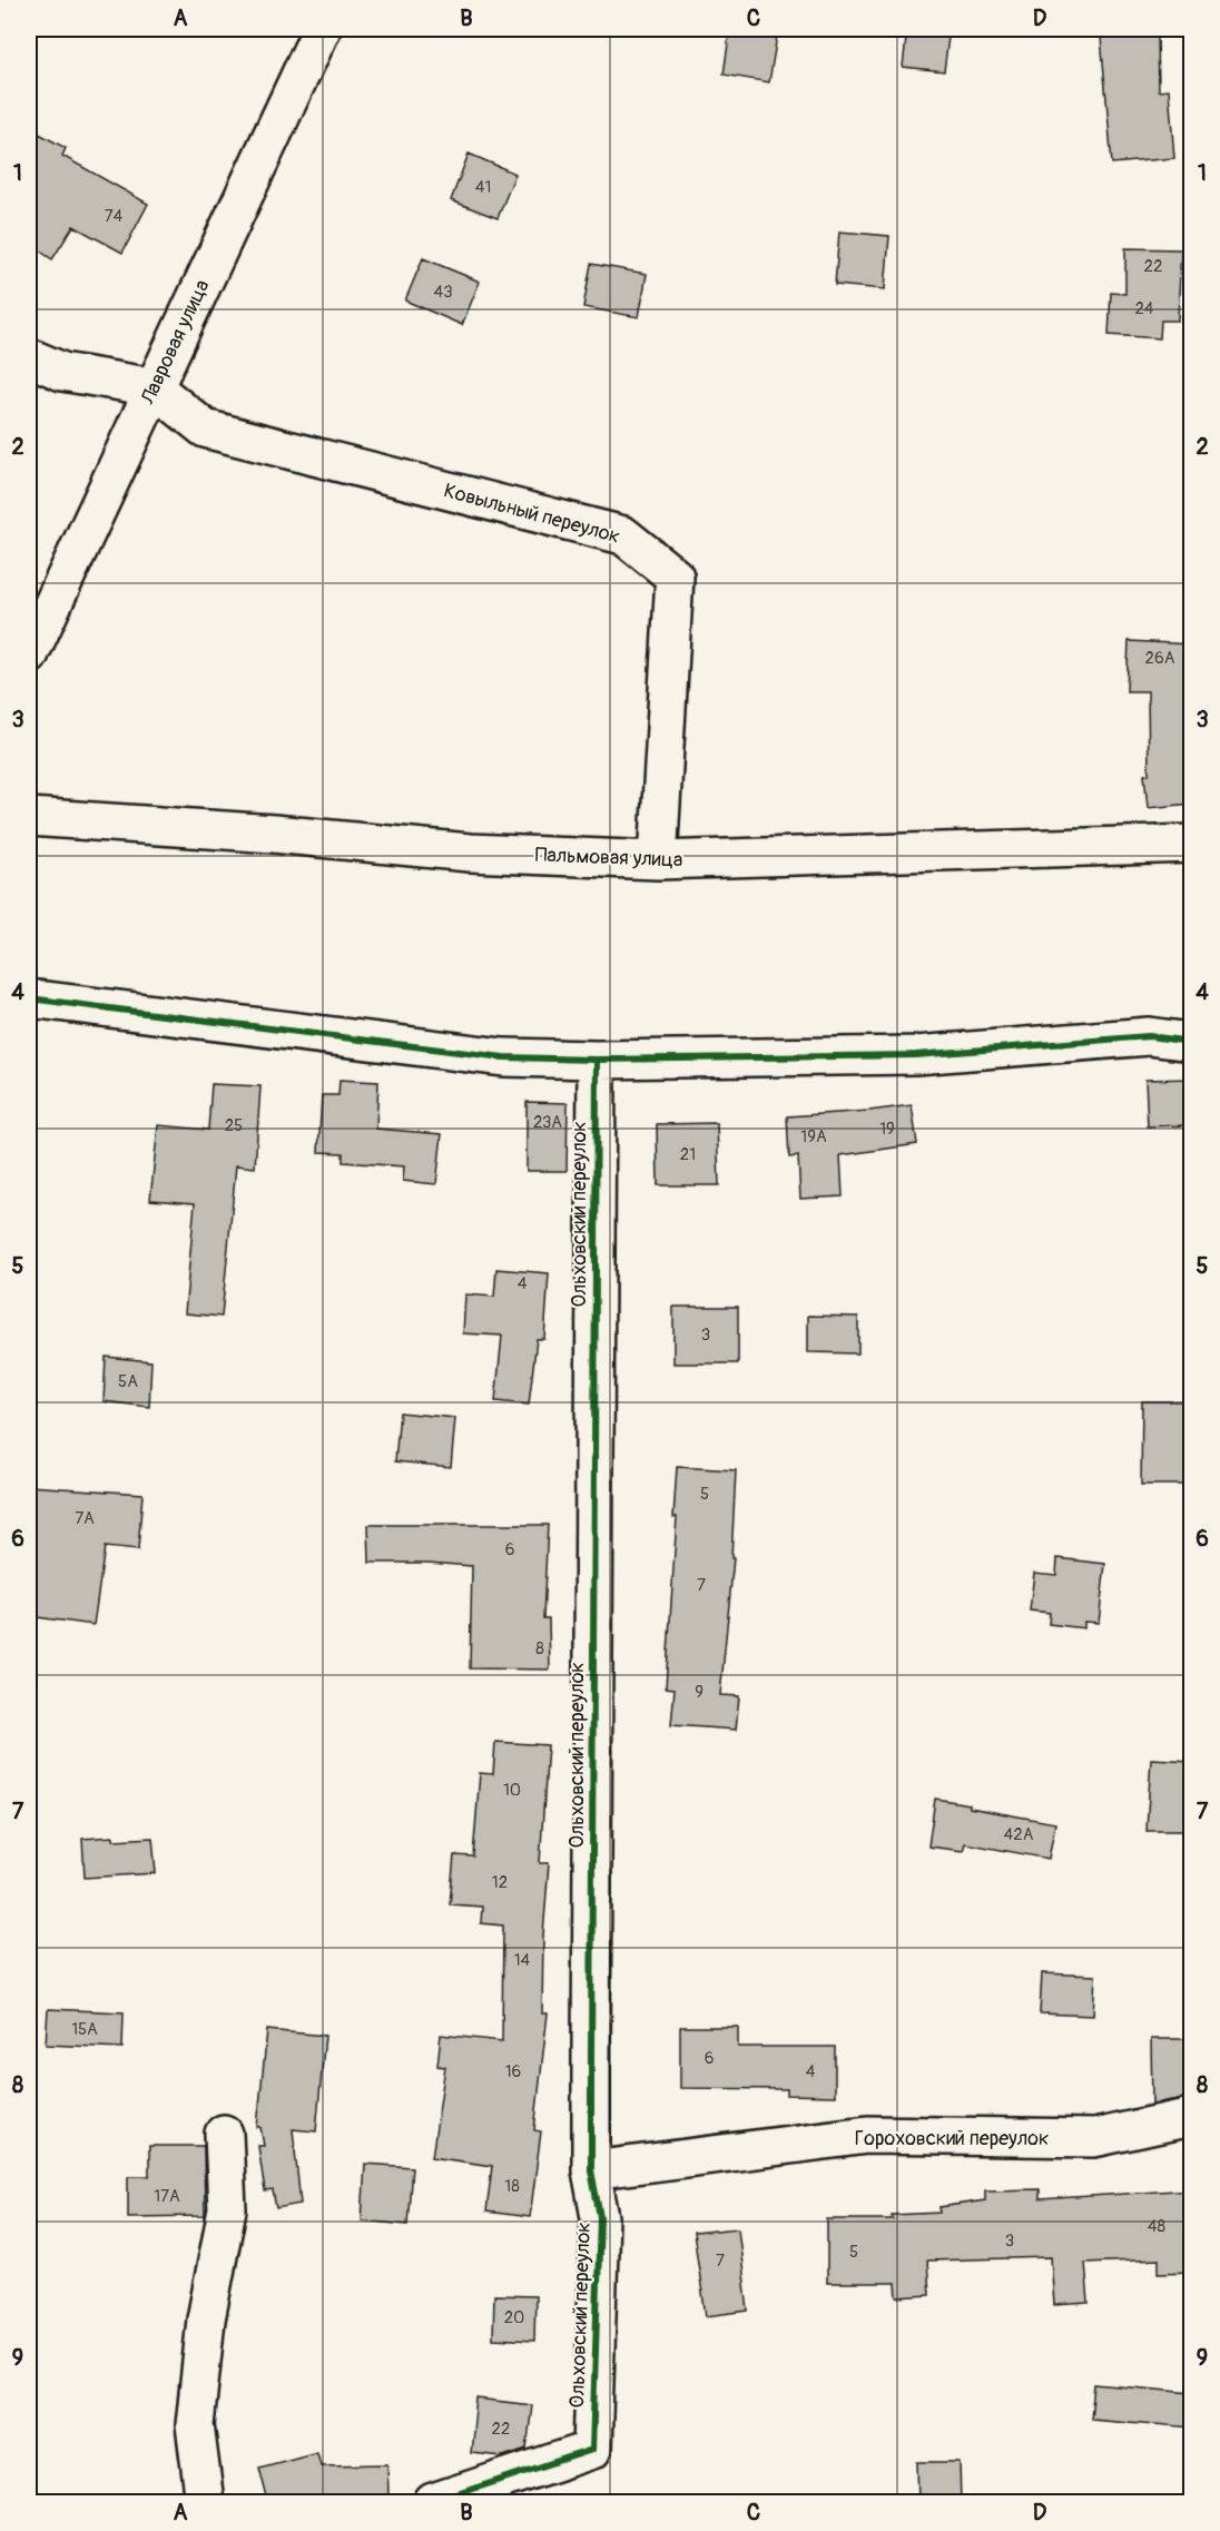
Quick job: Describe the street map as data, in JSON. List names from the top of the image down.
{
  "streets": {
    "street": [
      "Лавровая улица",
      "Ковыльный переулок",
      "Пальмовая улица",
      "Ольховский переулок",
      "Гороховский переулок"
    ]
  },
  "crossings": [
    ["Лавровая улица", "Ковыльный переулок"],
    ["Ковыльный переулок", "Пальмовая улица"],
    ["Ольховский переулок", "Гороховский переулок"]
  ],
  "house_numbers": [
    "41",
    "74",
    "22",
    "43",
    "24",
    "26А",
    "23А",
    "25",
    "19",
    "19А",
    "21",
    "4",
    "3",
    "5А",
    "5",
    "7А",
    "6",
    "7",
    "8",
    "9",
    "10",
    "42А",
    "12",
    "14",
    "15А",
    "6",
    "16",
    "4",
    "18",
    "17А",
    "48",
    "3",
    "5",
    "7",
    "20",
    "22"
  ],
  "grid": {
    "columns": [
      "A",
      "B",
      "C",
      "D"
    ],
    "rows": [
      "1",
      "2",
      "3",
      "4",
      "5",
      "6",
      "7",
      "8",
      "9"
    ]
  }
}
